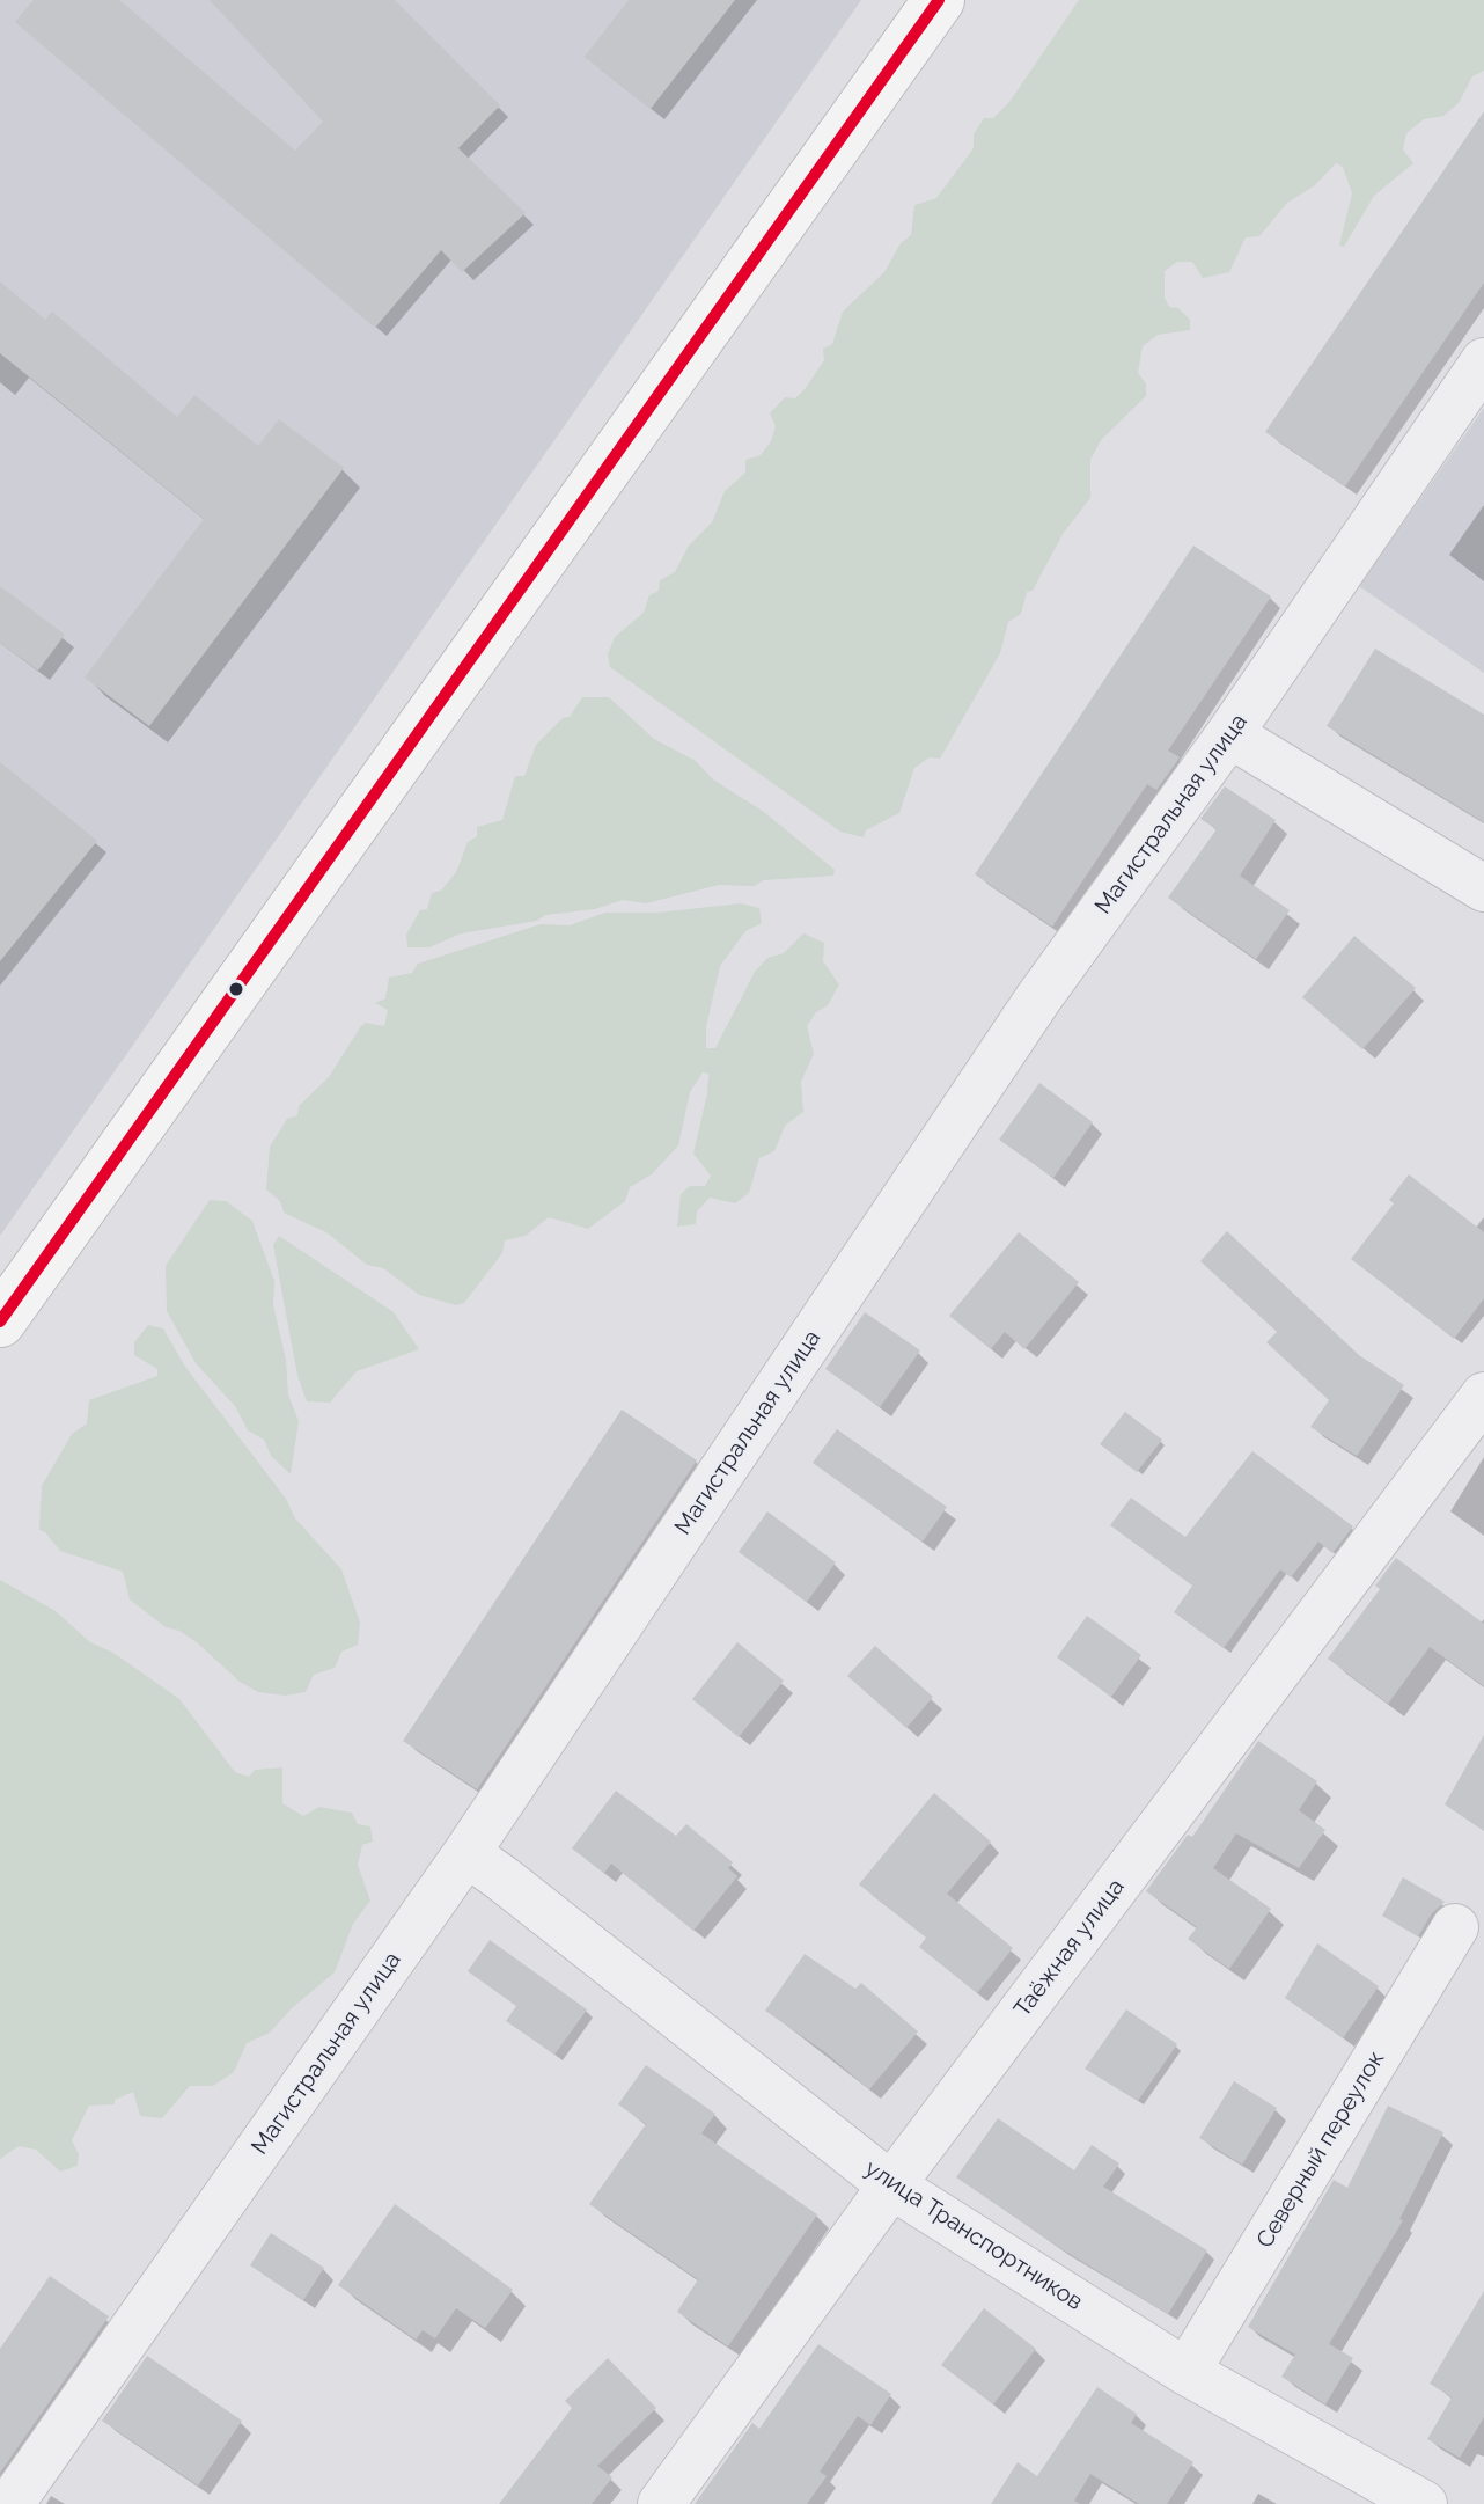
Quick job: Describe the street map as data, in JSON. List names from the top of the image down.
{
  "streets": {
    "street": [
      "Магистральная улица",
      "Таёжная улица",
      "Северный переулок",
      "улица Транспортников"
    ]
  },
  "crossings": [
    ["Магистральная улица", "улица Транспортников"],
    ["Таёжная улица", "улица Транспортников"],
    ["Северный переулок", "улица Транспортников"]
  ]
}
